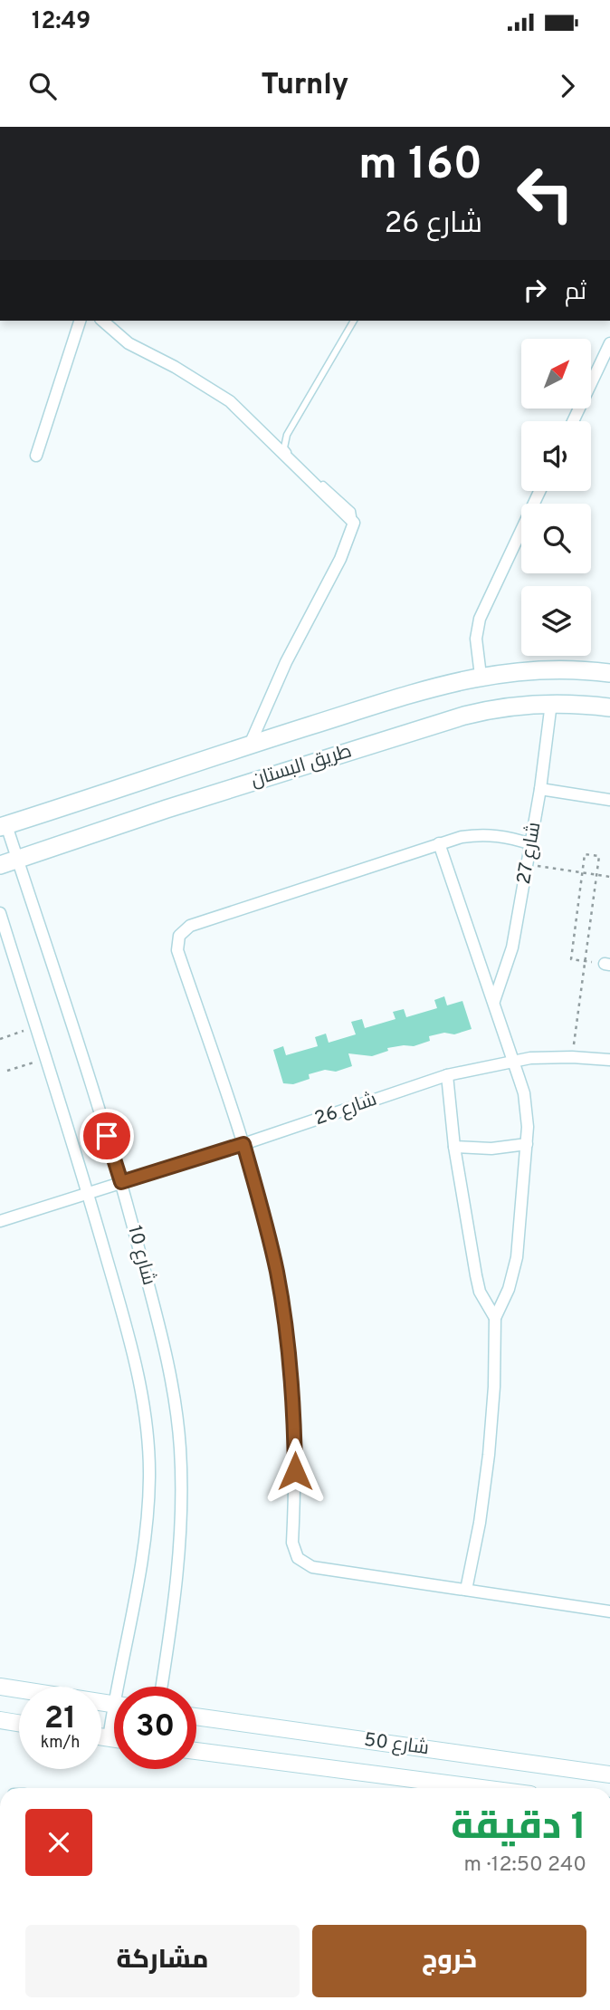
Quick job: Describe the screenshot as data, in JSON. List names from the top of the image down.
{
  "streets": {
    "main road": ["طريق البستان"],
    "street": [
      "شارع 27",
      "شارع 26",
      "شارع 10",
      "شارع 50"
    ]
  },
  "crossings": [
    ["طريق البستان", "شارع 27"],
    ["طريق البستان", "شارع 10"],
    ["شارع 26", "شارع 10"]
  ],
  "north": "top right",
  "page": {
    "status": "12:49",
    "header": "Turnly",
    "turn": ["160 m", "شارع 26"],
    "then": "ثم",
    "speed": "21 km/h",
    "limit": "30",
    "heading": ["1 دقيقة", "240 m · 12:50"],
    "buttons": ["خروج", "مشاركة"]
  }
}
